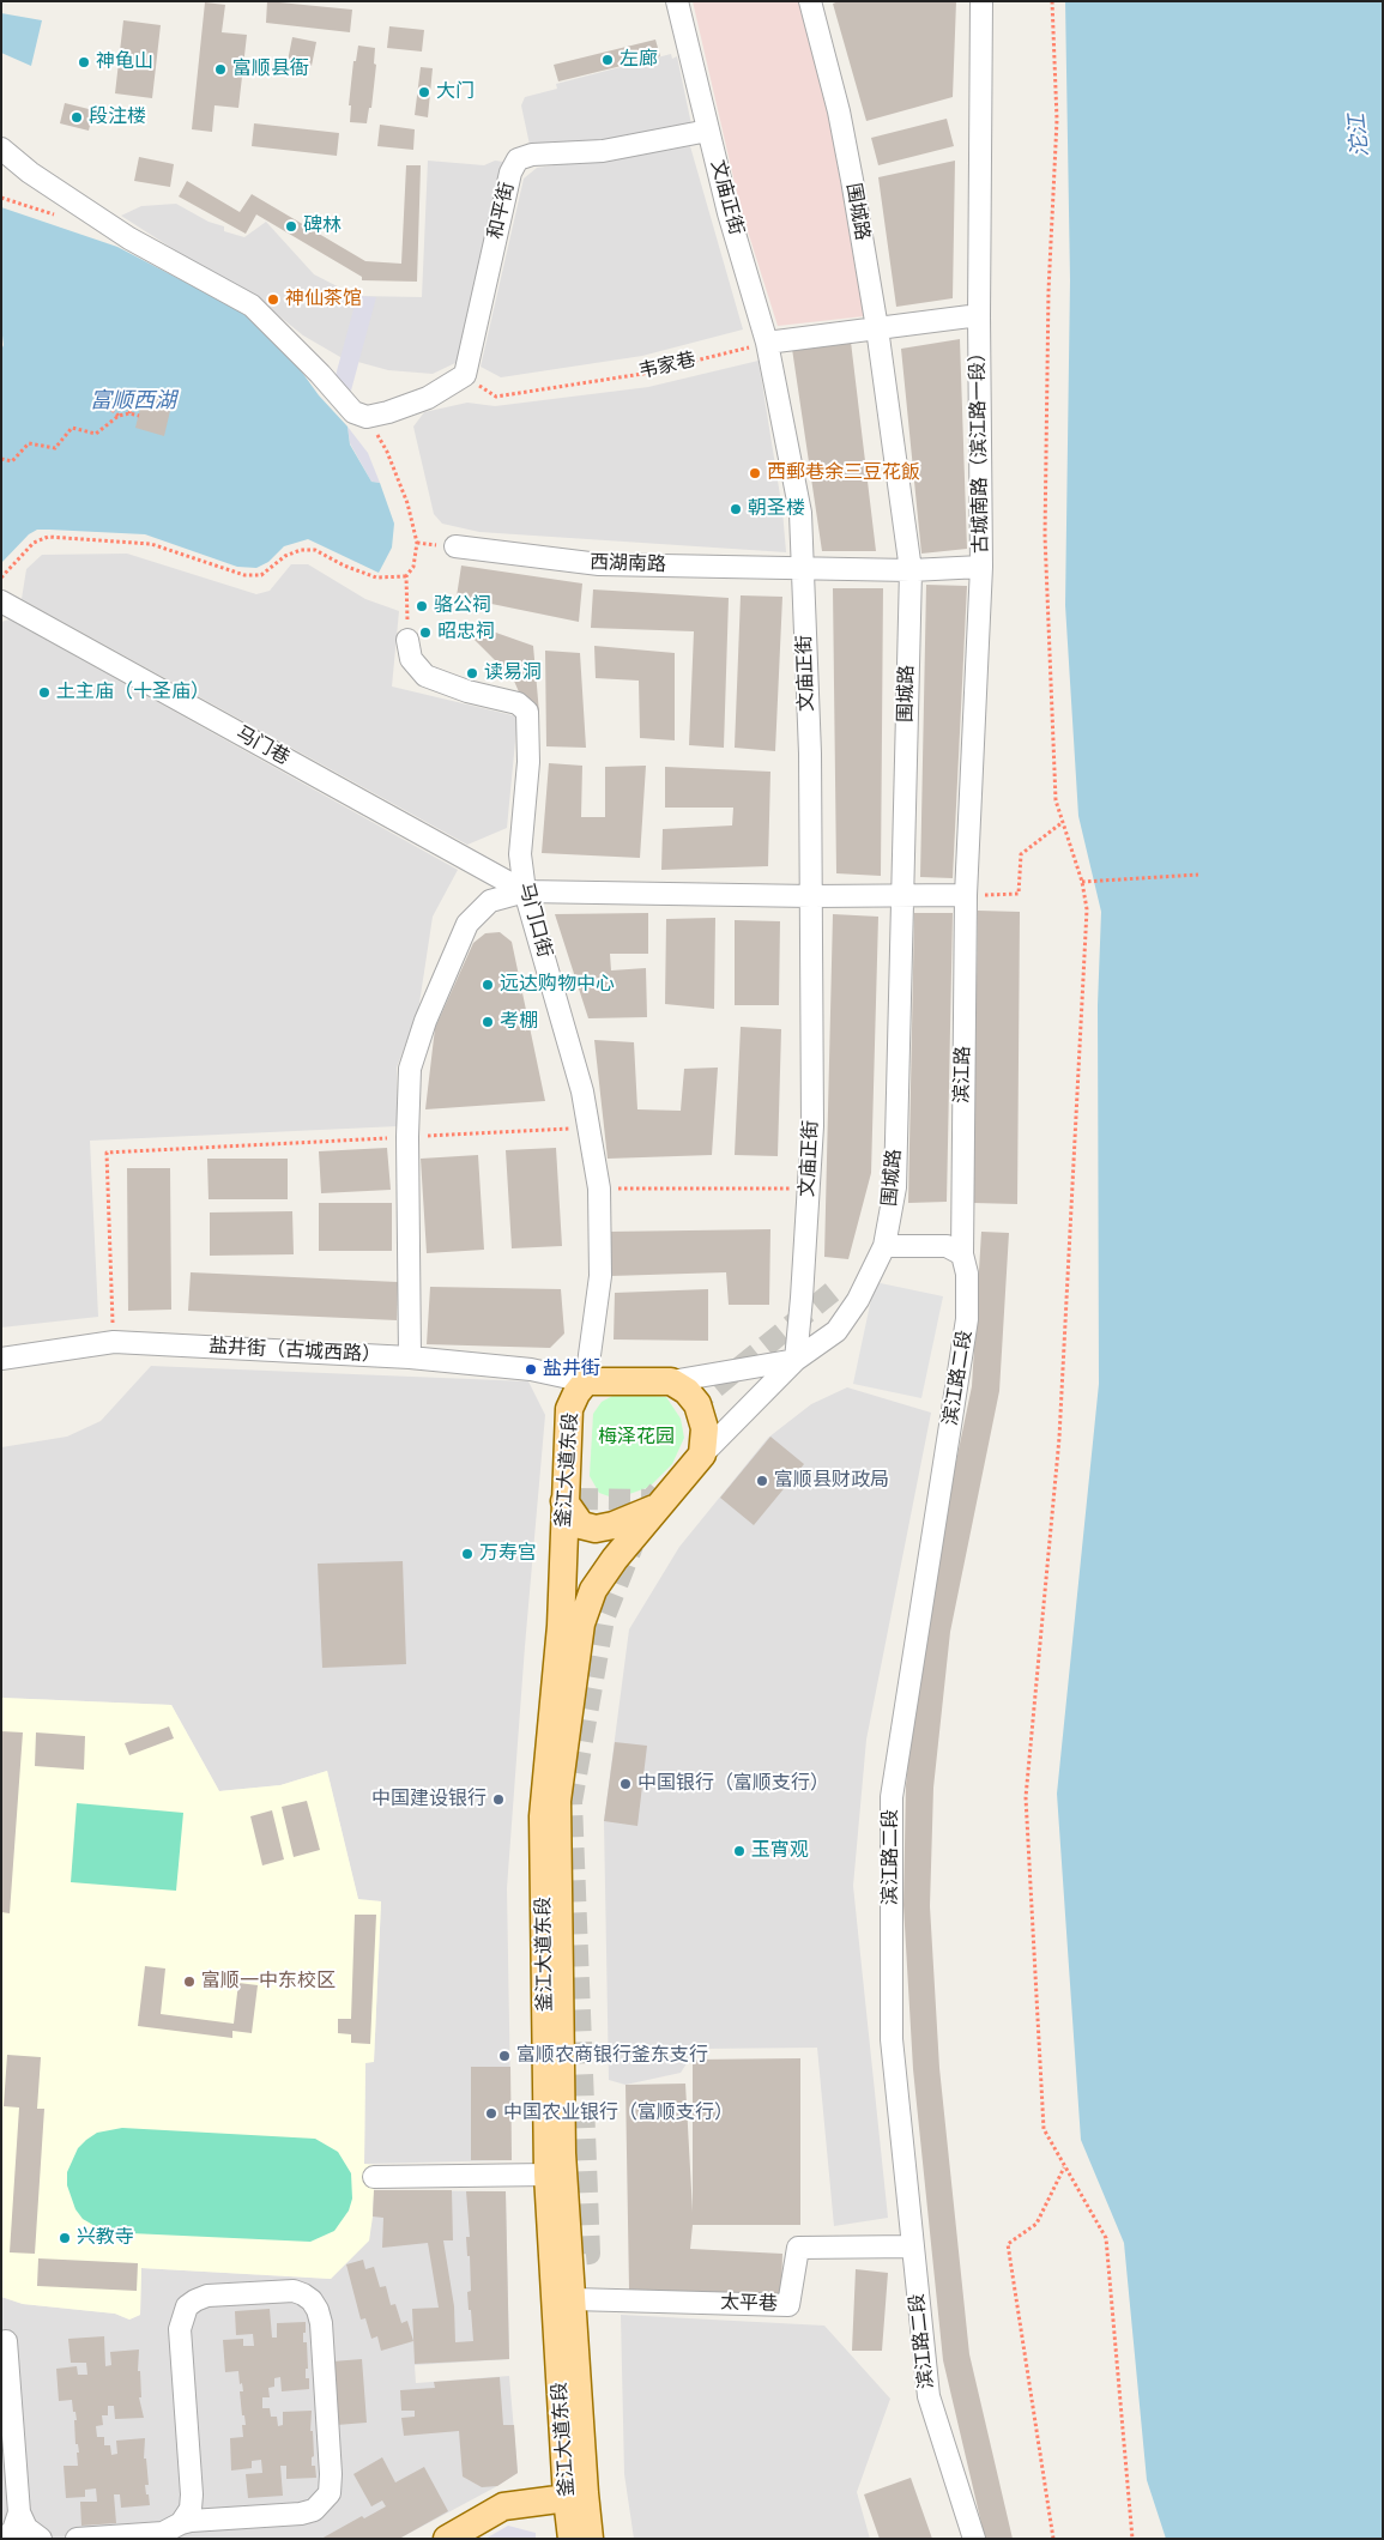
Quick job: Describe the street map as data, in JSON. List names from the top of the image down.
{
  "streets": {
    "main road": ["釜江大道东段"],
    "street": [
      "文庙正街",
      "和平街",
      "围城路",
      "古城南路（滨江路一段）",
      "西湖南路",
      "马门巷",
      "马门口街",
      "滨江路",
      "盐井街（古城西路）",
      "滨江路二段",
      "太平巷"
    ],
    "path": ["韦家巷"]
  },
  "crossings": [
    ["文庙正街", "和平街"],
    ["文庙正街", "围城路"],
    ["文庙正街", "韦家巷"],
    ["文庙正街", "西湖南路"],
    ["和平街", "韦家巷"],
    ["围城路", "西湖南路"],
    ["围城路", "马门口街"],
    ["围城路", "盐井街（古城西路）"],
    ["围城路", "釜江大道东段"],
    ["古城南路（滨江路一段）", "西湖南路"],
    ["古城南路（滨江路一段）", "滨江路"],
    ["马门巷", "马门口街"],
    ["马门口街", "盐井街（古城西路）"],
    ["马门口街", "釜江大道东段"],
    ["滨江路", "滨江路二段"],
    ["盐井街（古城西路）", "釜江大道东段"],
    ["滨江路二段", "太平巷"],
    ["釜江大道东段", "太平巷"]
  ],
  "water": ["沱江", "富顺西湖"],
  "parks": ["梅泽花园"],
  "places": [
    "左廊",
    "神龟山",
    "富顺县衙",
    "大门",
    "段注楼",
    "碑林",
    "神仙茶馆",
    "西郵巷余三豆花飯",
    "朝圣楼",
    "骆公祠",
    "昭忠祠",
    "读易洞",
    "土主庙（十圣庙）",
    "远达购物中心",
    "考棚",
    "盐井街",
    "富顺县财政局",
    "万寿宫",
    "中国银行（富顺支行）",
    "中国建设银行",
    "玉宵观",
    "富顺一中东校区",
    "富顺农商银行釜东支行",
    "中国农业银行（富顺支行）",
    "兴教寺"
  ]
}
